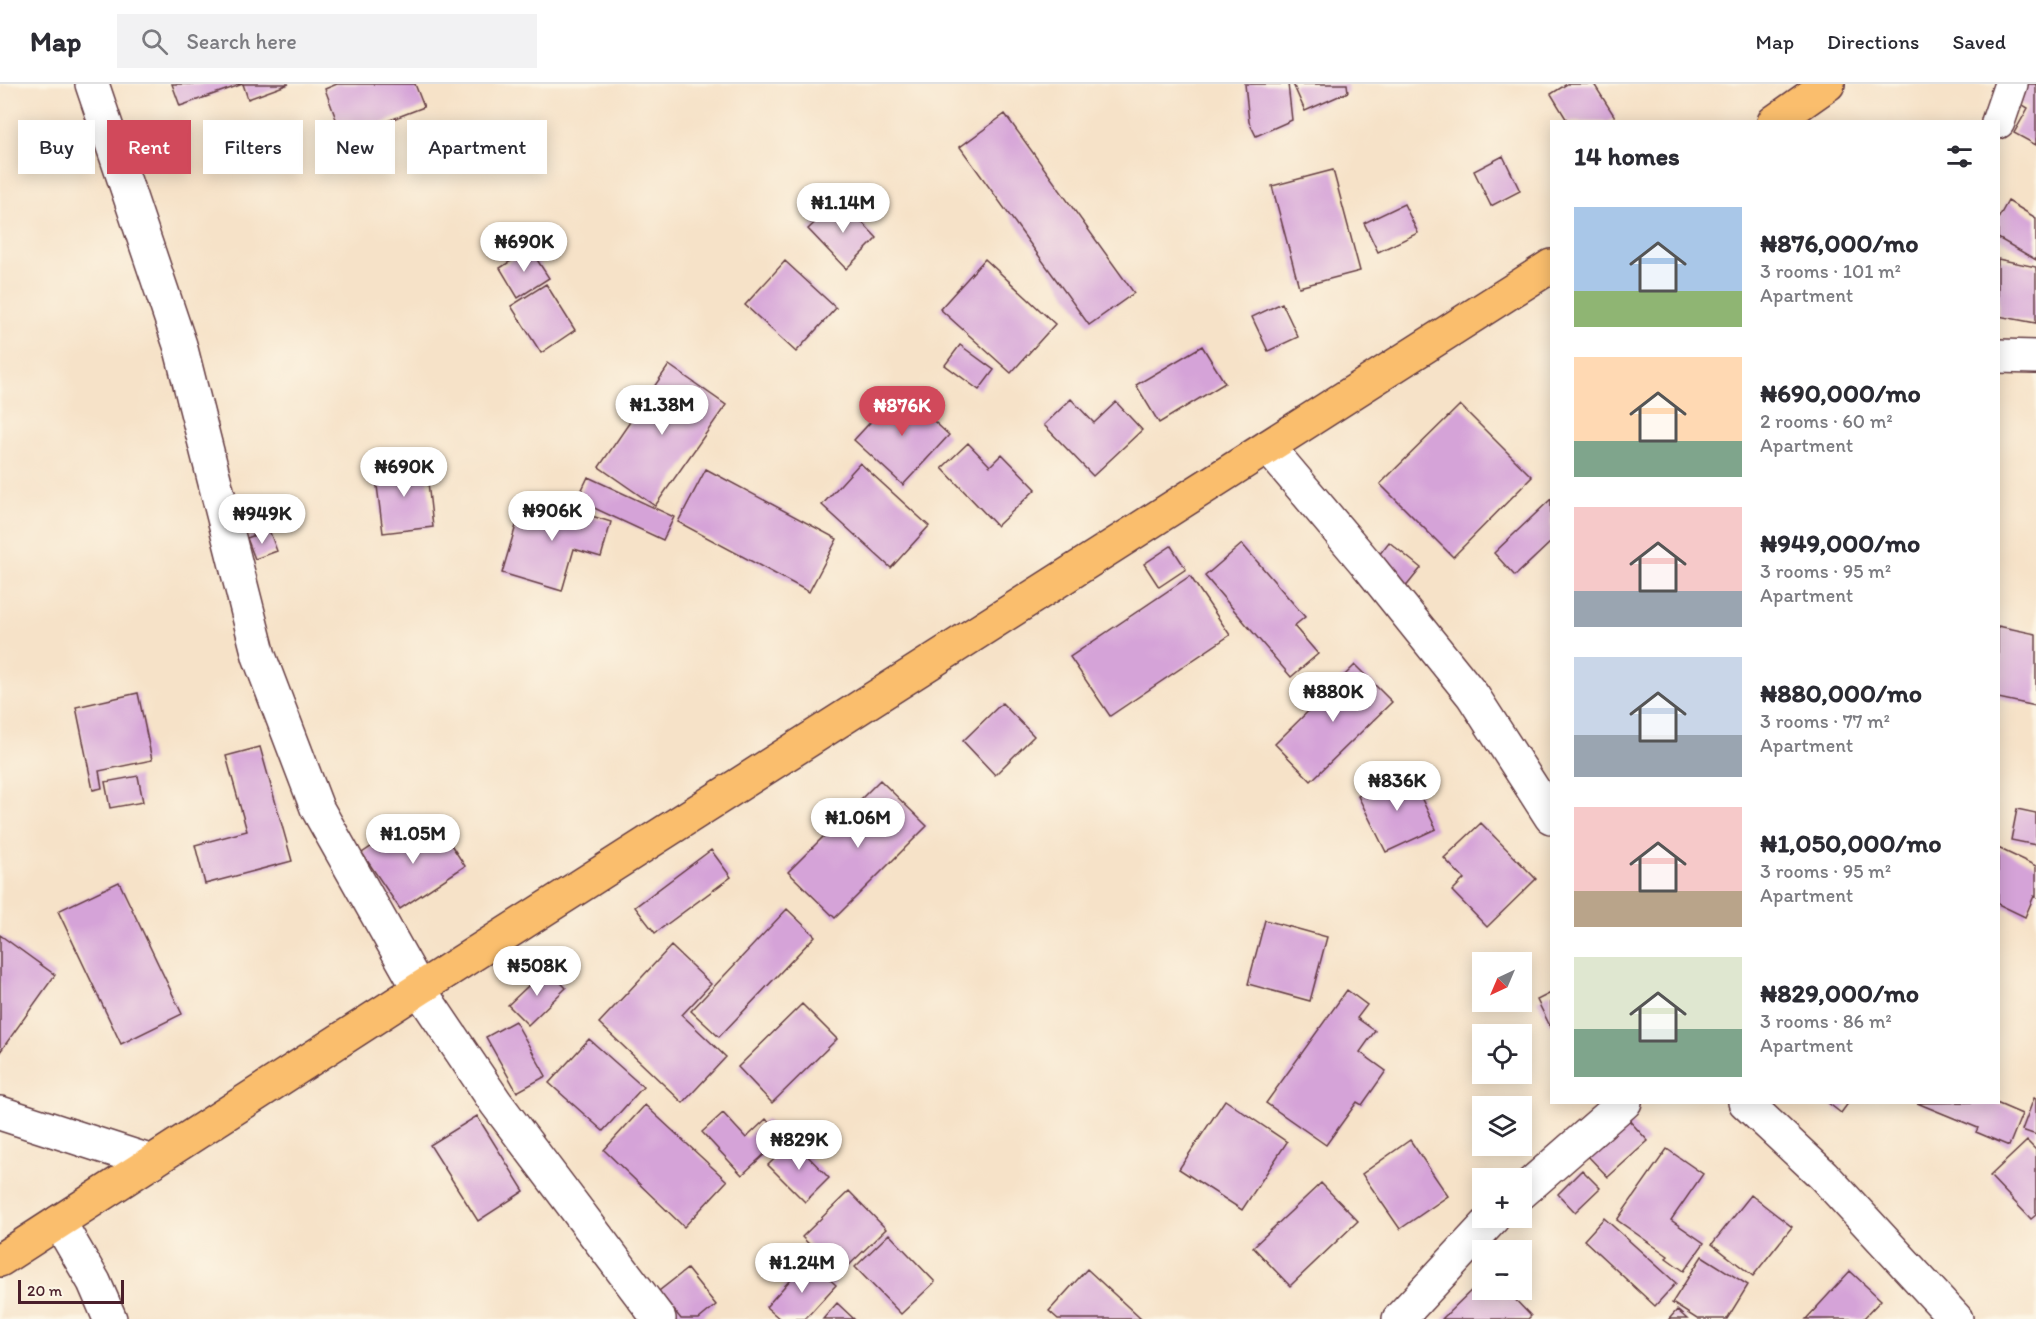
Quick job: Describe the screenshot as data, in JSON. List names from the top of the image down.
{
  "scale_bar": "20 m",
  "north": "bottom left",
  "page": {
    "header": "Map",
    "search": "Search here",
    "nav": ["Map", "Directions", "Saved"],
    "chip": [
      "Buy",
      "Rent",
      "Filters",
      "New",
      "Apartment"
    ],
    "heading": "14 homes",
    "price": [
      "₦1.14M",
      "₦690K",
      "₦1.38M",
      "₦876K",
      "₦690K",
      "₦906K",
      "₦949K",
      "₦880K",
      "₦836K",
      "₦1.06M",
      "₦1.05M",
      "₦508K",
      "₦829K",
      "₦1.24M"
    ],
    "list": [
      {
        "name": "₦876,000/mo",
        "note": "3 rooms · 101 m² · Apartment"
      },
      {
        "name": "₦690,000/mo",
        "note": "2 rooms · 60 m² · Apartment"
      },
      {
        "name": "₦949,000/mo",
        "note": "3 rooms · 95 m² · Apartment"
      },
      {
        "name": "₦880,000/mo",
        "note": "3 rooms · 77 m² · Apartment"
      },
      {
        "name": "₦1,050,000/mo",
        "note": "3 rooms · 95 m² · Apartment"
      },
      {
        "name": "₦829,000/mo",
        "note": "3 rooms · 86 m² · Apartment"
      }
    ],
    "map_buttons": ["+", "−"],
    "scale": "20 m"
  }
}
